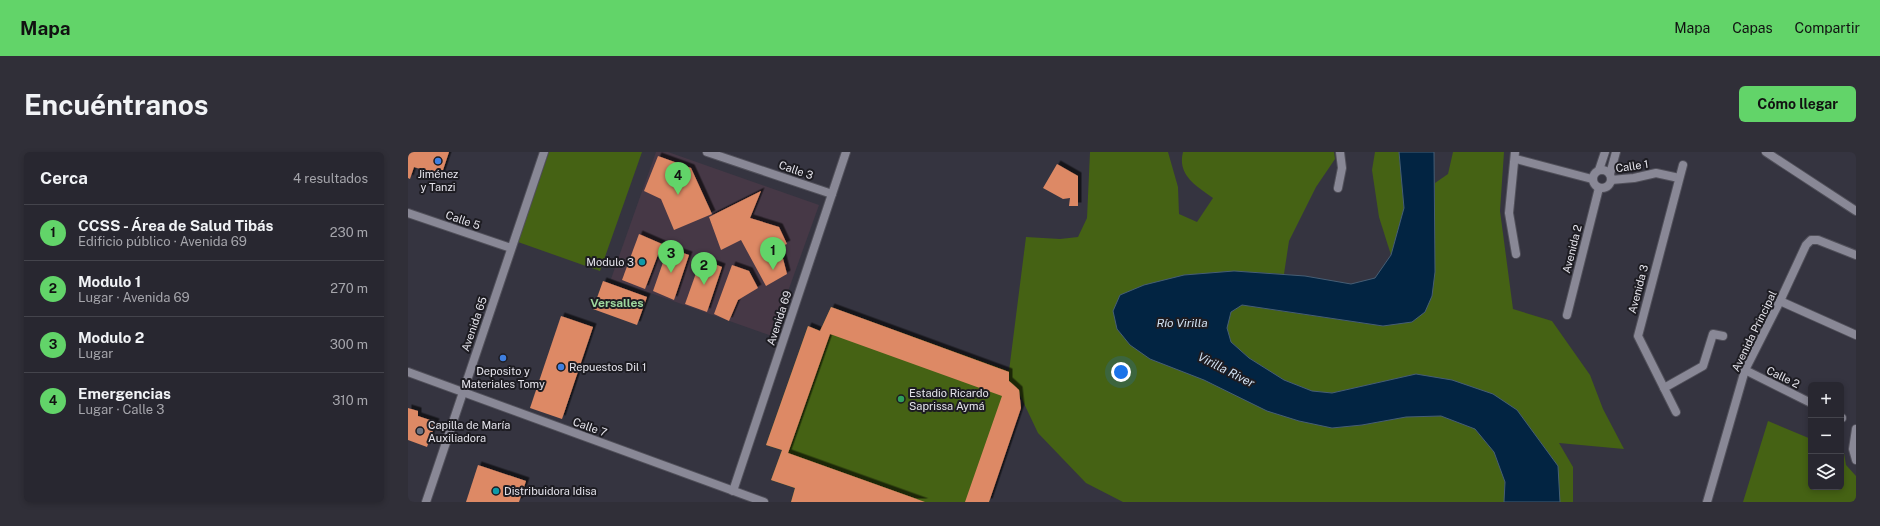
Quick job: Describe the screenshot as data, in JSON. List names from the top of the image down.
{
  "streets": {
    "street": [
      "Calle 1",
      "Calle 3",
      "Calle 5",
      "Avenida 2",
      "Avenida 3",
      "Avenida 69",
      "Avenida 65",
      "Avenida Principal",
      "Calle 2",
      "Calle 7"
    ]
  },
  "crossings": [
    ["Calle 1", "Avenida 2"],
    ["Calle 1", "Avenida 3"],
    ["Calle 3", "Avenida 69"],
    ["Calle 5", "Avenida 65"],
    ["Avenida 69", "Calle 7"],
    ["Avenida 65", "Calle 7"],
    ["Avenida Principal", "Calle 2"]
  ],
  "districts": ["Versalles"],
  "water": ["Río Virilla", "Virilla River"],
  "places": [
    "Jiménez y Tanzi",
    "Modulo 3",
    "Deposito y Materiales Tomy",
    "Repuestos Dil 1",
    "Estadio Ricardo Saprissa Aymá",
    "Capilla de María Auxiliadora",
    "Distribuidora Idisa"
  ],
  "page": {
    "header": "Mapa",
    "nav": ["Mapa", "Capas", "Compartir"],
    "buttons": "Cómo llegar",
    "title": "Encuéntranos",
    "heading": ["Cerca", "4 resultados"],
    "pins": [
      "4",
      "1",
      "3",
      "2"
    ],
    "list": [
      {
        "mark": "1",
        "name": "CCSS - Área de Salud Tibás",
        "note": "Edificio público · Avenida 69",
        "value": "230 m"
      },
      {
        "mark": "2",
        "name": "Modulo 1",
        "note": "Lugar · Avenida 69",
        "value": "270 m"
      },
      {
        "mark": "3",
        "name": "Modulo 2",
        "note": "Lugar",
        "value": "300 m"
      },
      {
        "mark": "4",
        "name": "Emergencias",
        "note": "Lugar · Calle 3",
        "value": "310 m"
      }
    ],
    "map_buttons": ["+", "−"]
  }
}
